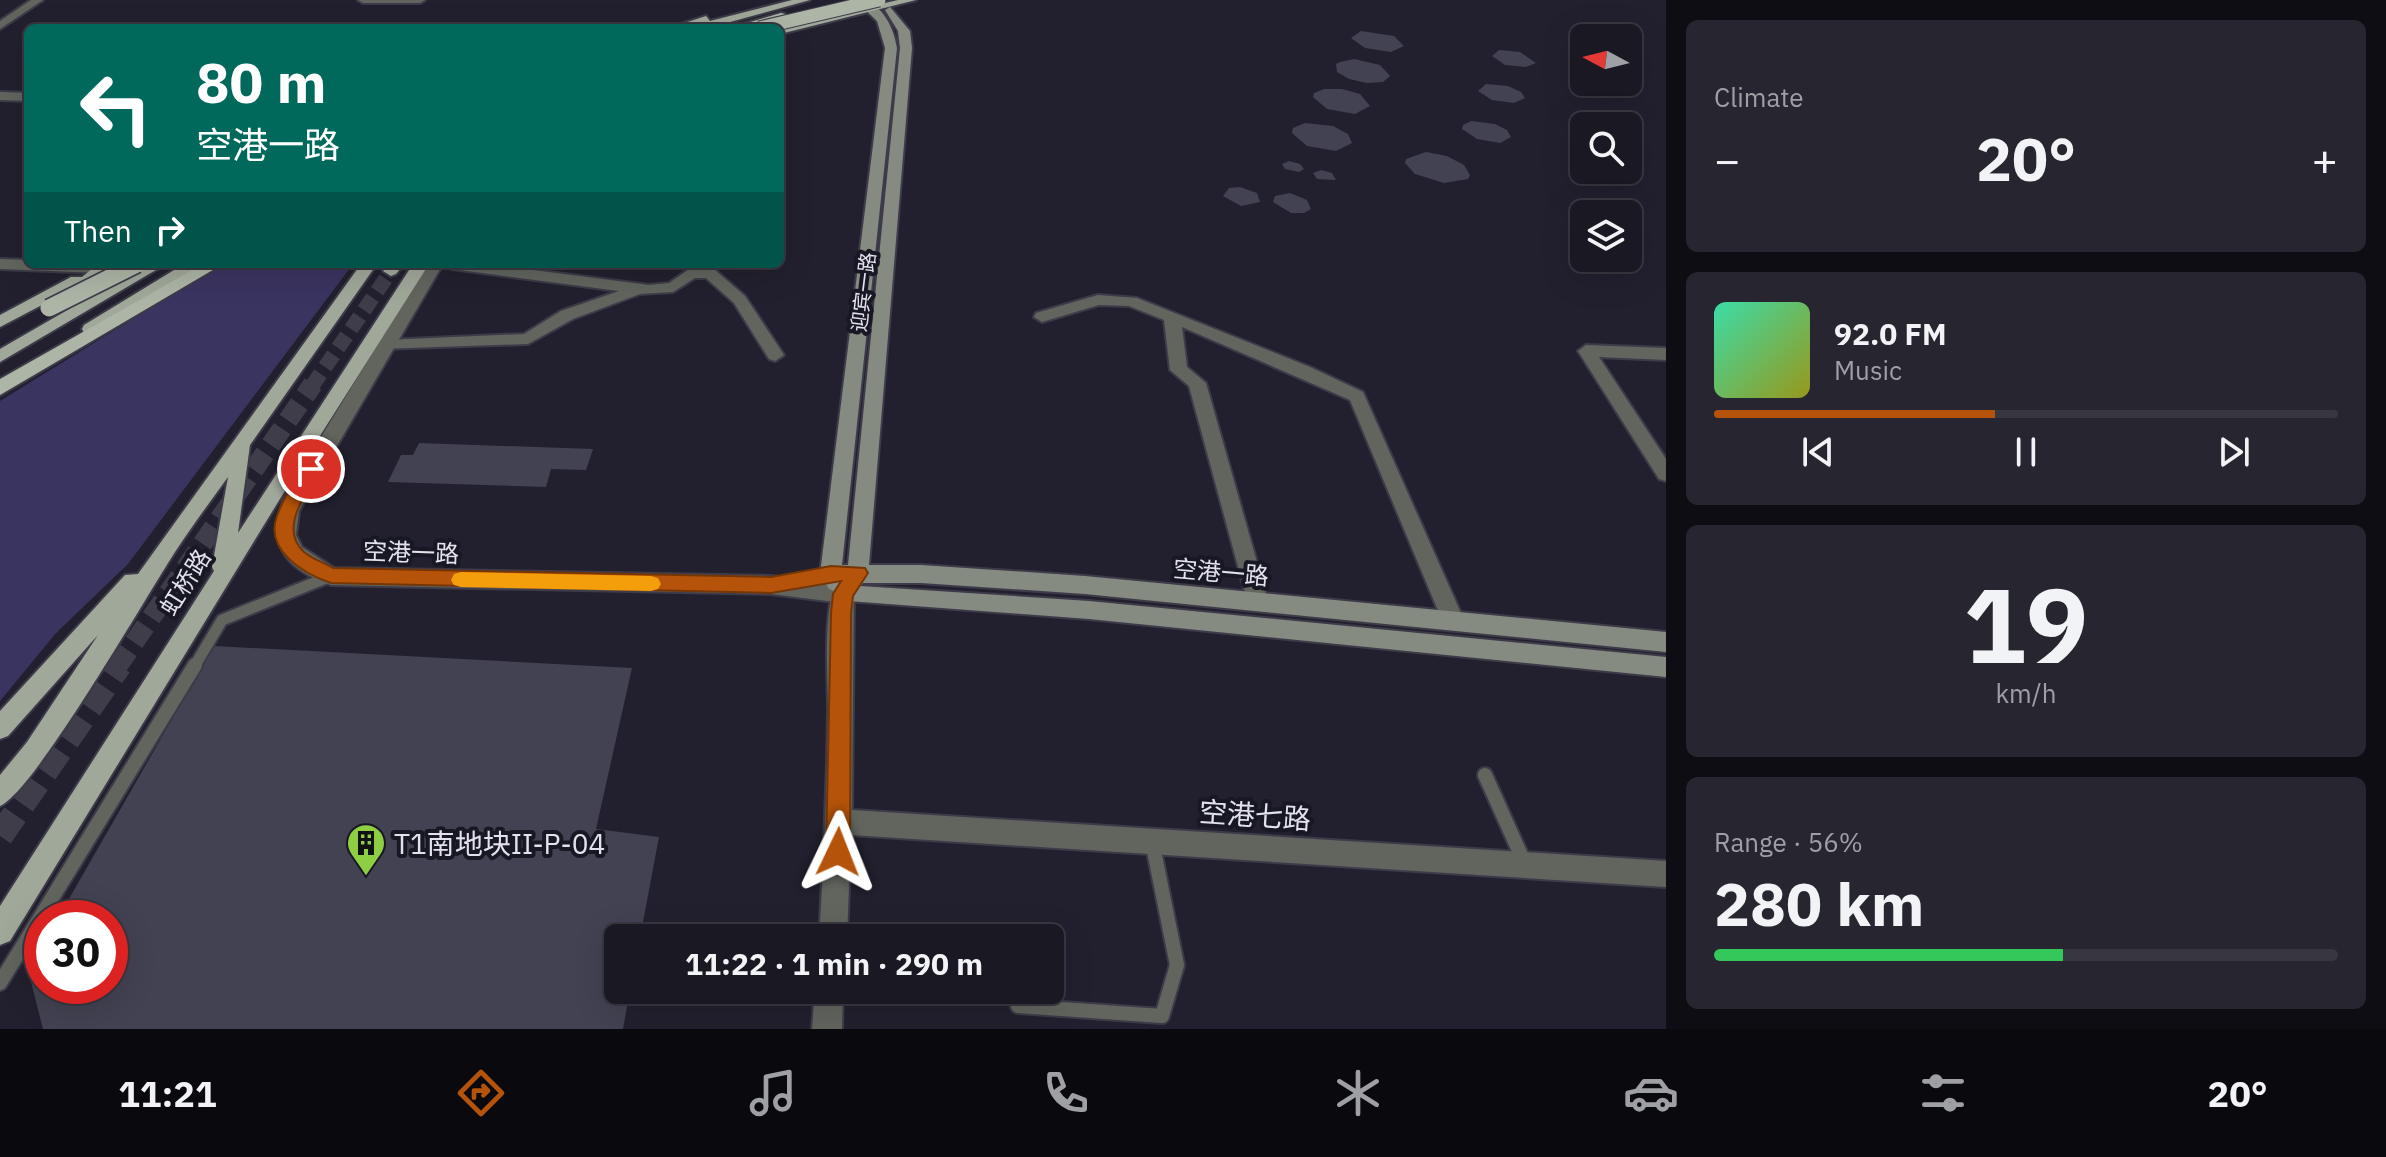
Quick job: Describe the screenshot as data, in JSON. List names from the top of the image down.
{
  "streets": {
    "main road": ["迎宾一路", "空港一路", "虹桥路"],
    "street": ["空港七路"]
  },
  "crossings": [
    ["迎宾一路", "空港一路"],
    ["迎宾一路", "空港七路"]
  ],
  "places": {
    "building": ["T1南地块II-P-04"]
  },
  "north": "left",
  "page": {
    "tile": [
      "Climate",
      ["19", "km/h"],
      ["Range · 56%", "280 km"]
    ],
    "turn": ["80 m", "空港一路"],
    "heat": ["−", "20°", "+"],
    "then": "Then",
    "song": ["92.0 FM", "Music"],
    "limit": "30",
    "trip": "11:22 · 1 min · 290 m",
    "tabs": ["11:21", "20°"]
  }
}
